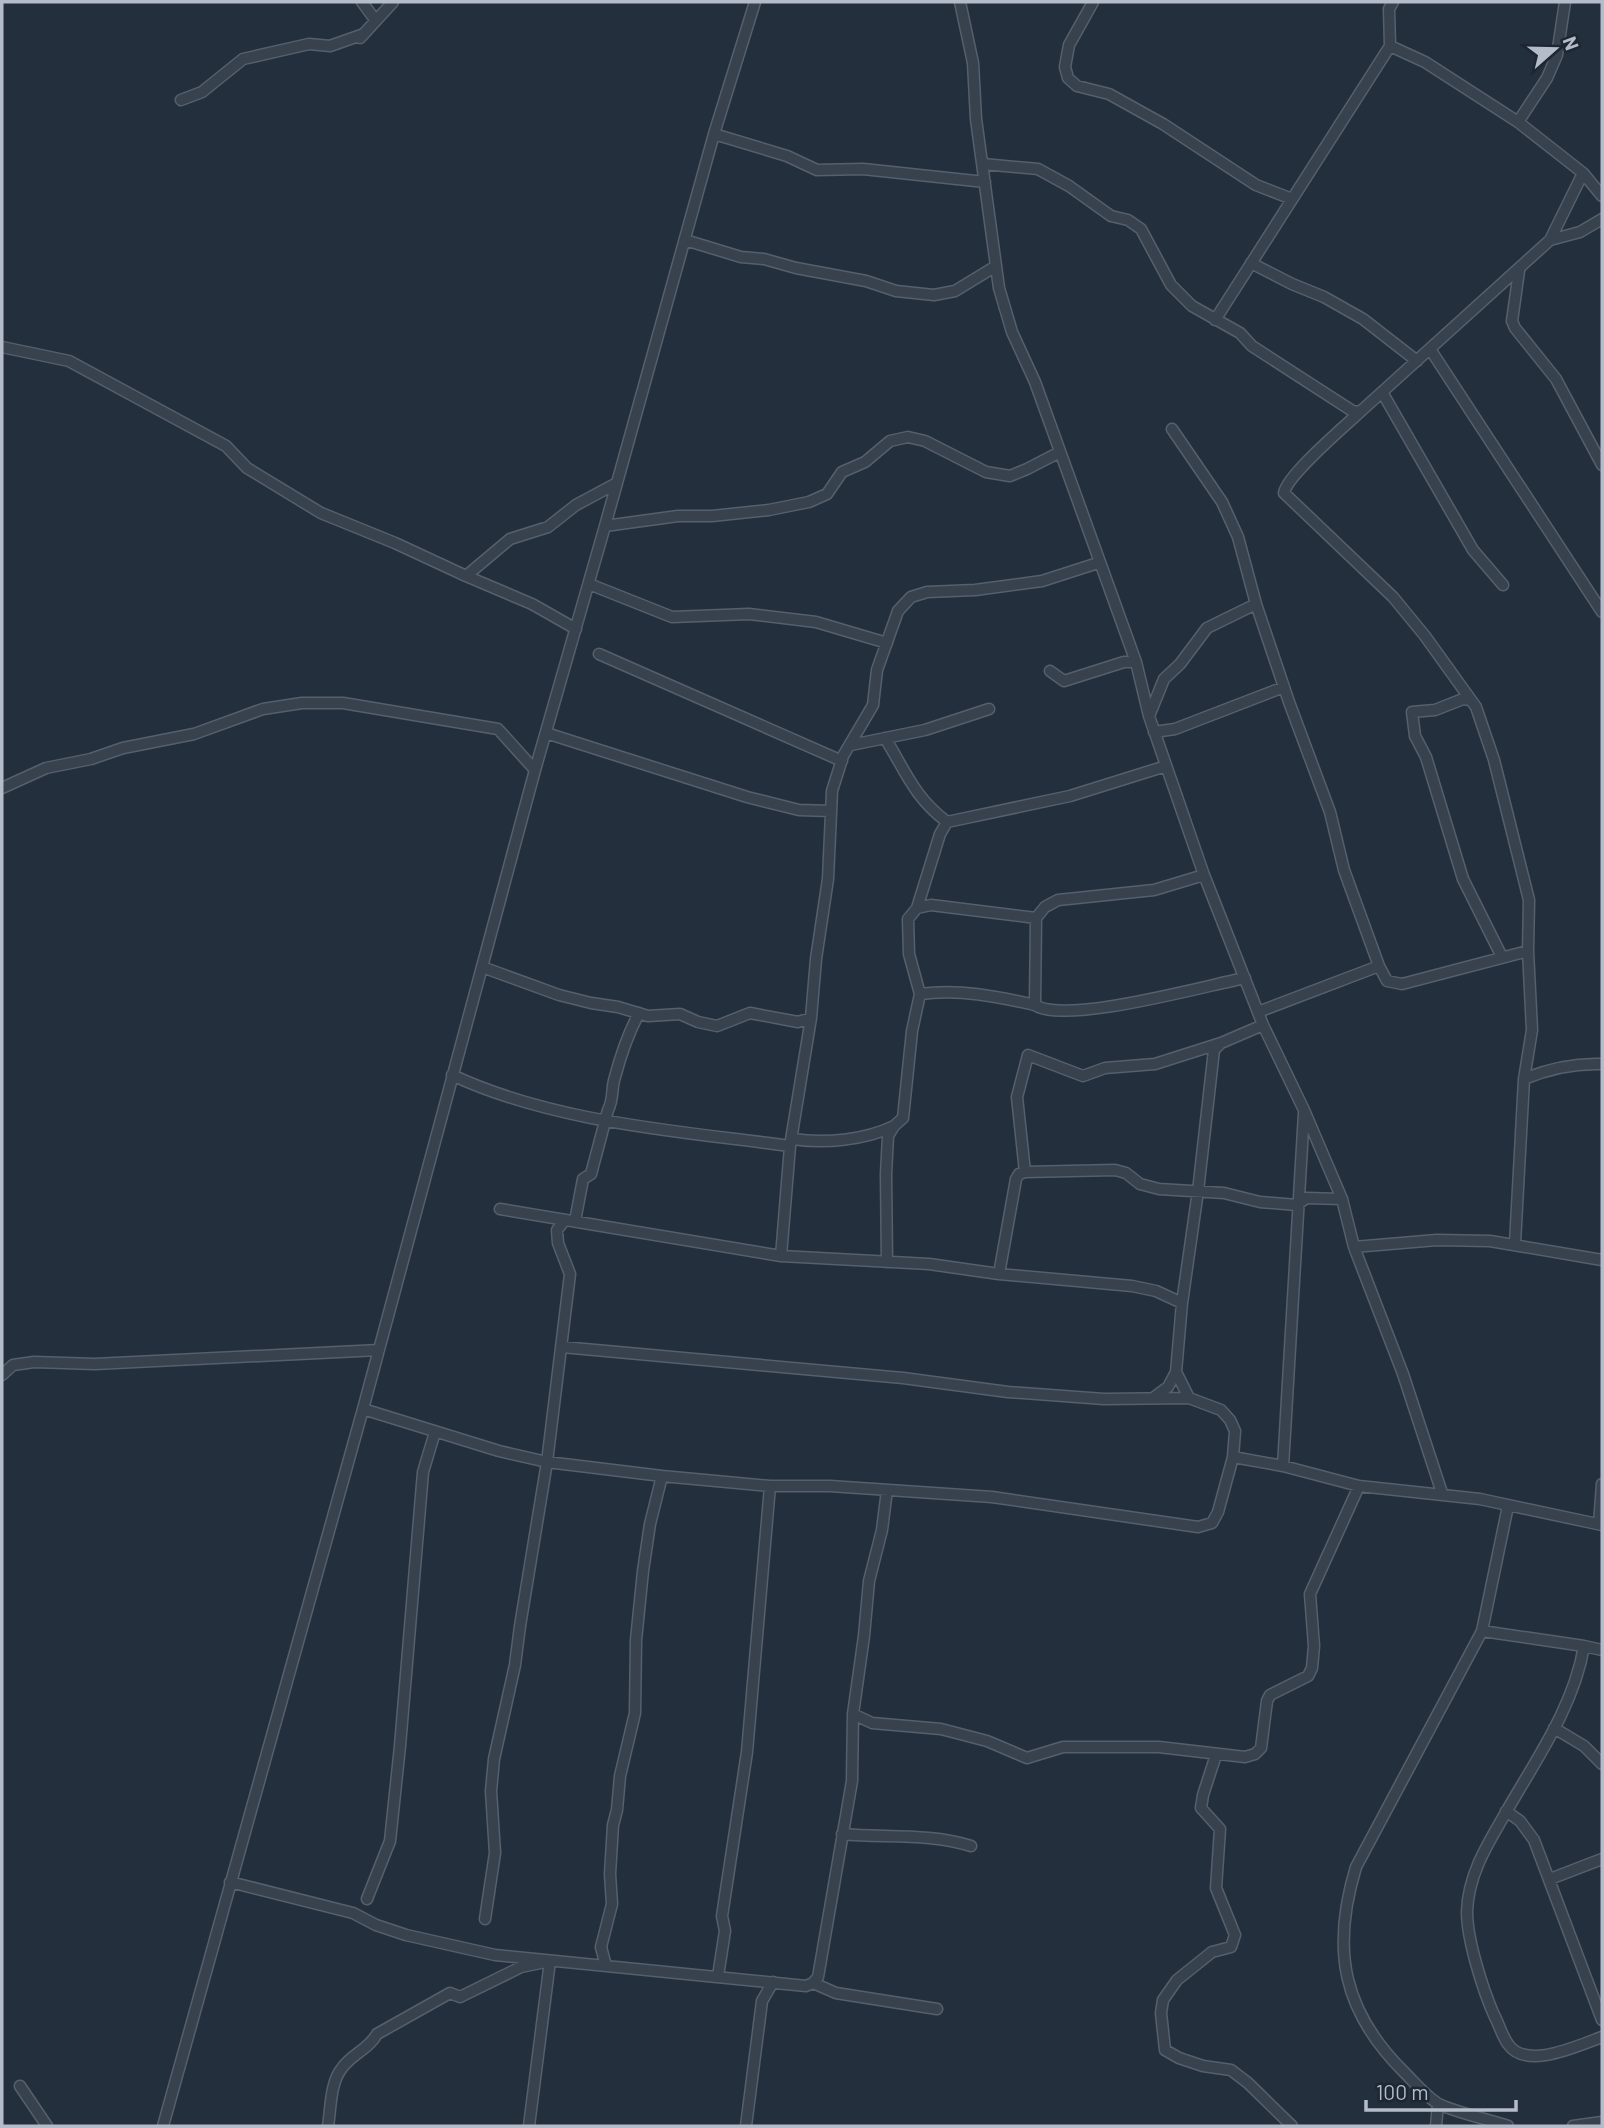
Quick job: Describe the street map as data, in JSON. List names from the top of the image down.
{
  "scale_bar": "100 m",
  "north": "right"
}
